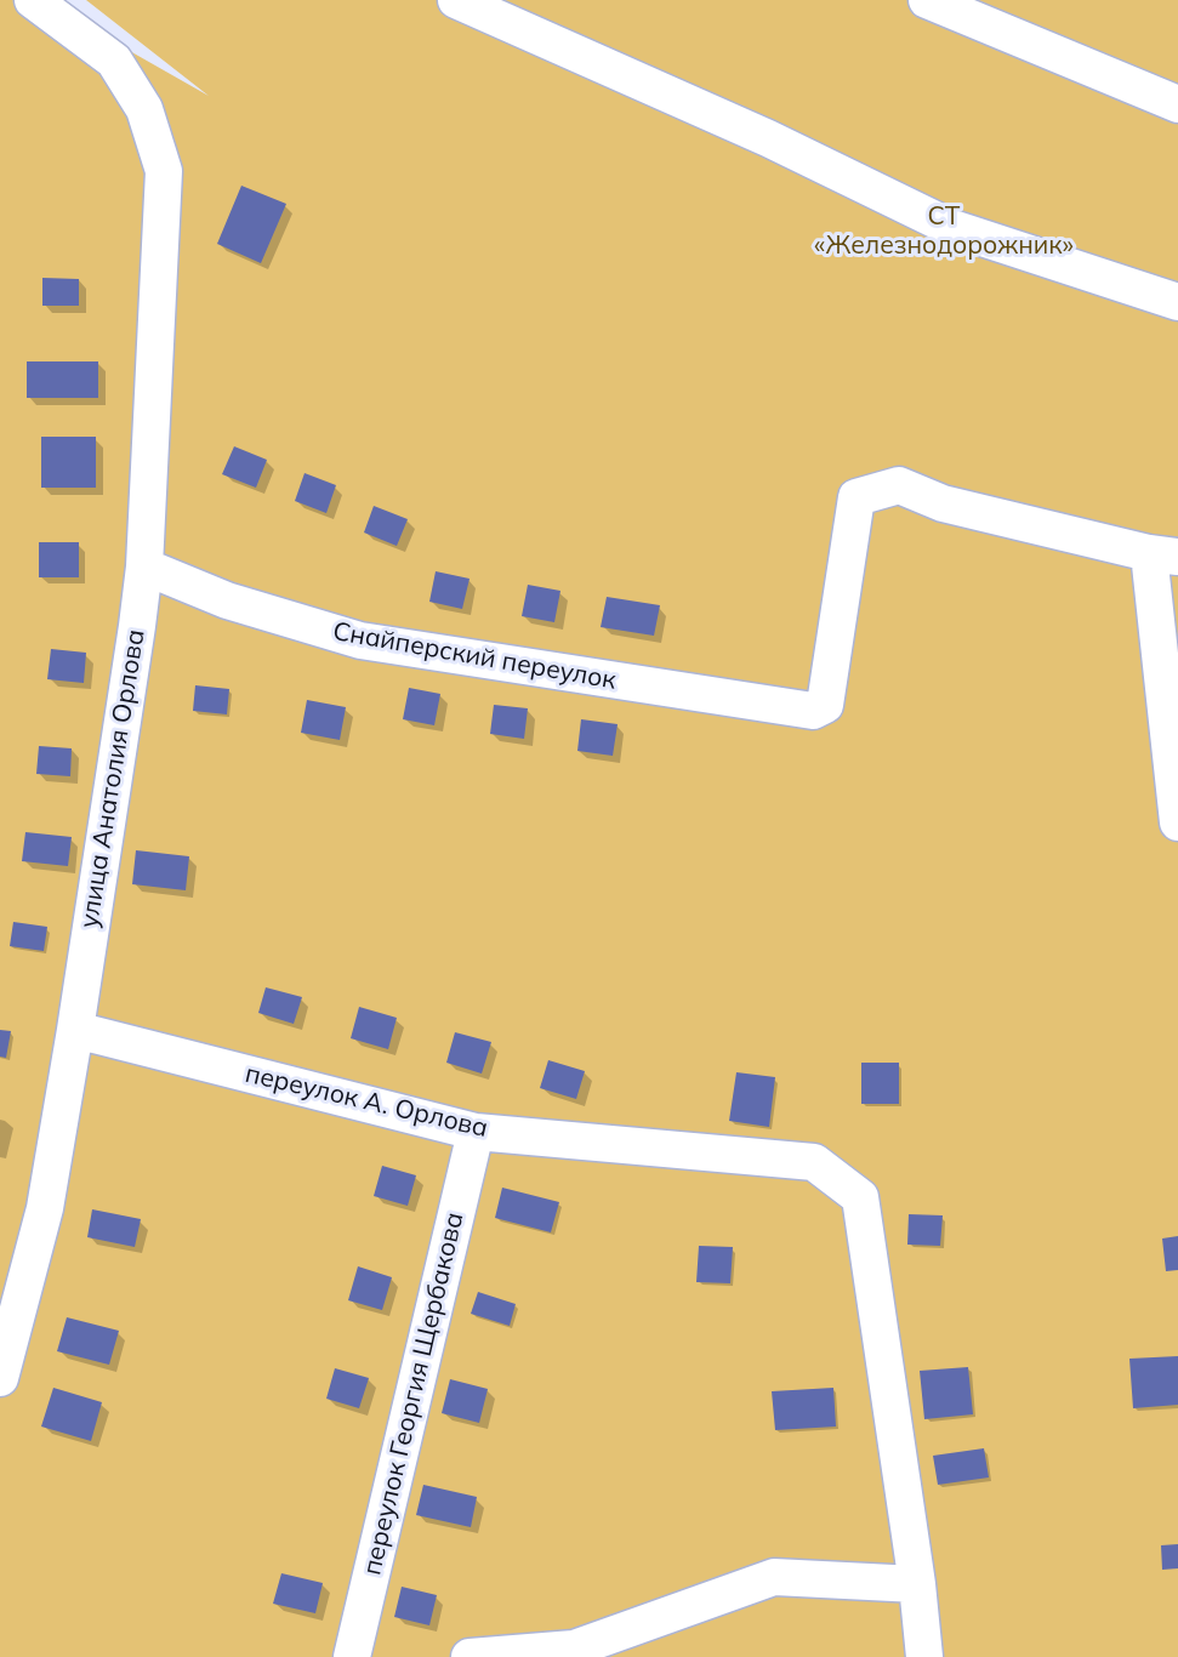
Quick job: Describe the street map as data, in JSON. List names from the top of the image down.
{
  "streets": {
    "street": [
      "Снайперский переулок",
      "улица Анатолия Орлова",
      "переулок А. Орлова",
      "переулок Георгия Щербакова"
    ]
  },
  "crossings": [
    ["Снайперский переулок", "улица Анатолия Орлова"],
    ["улица Анатолия Орлова", "переулок А. Орлова"],
    ["переулок А. Орлова", "переулок Георгия Щербакова"]
  ],
  "parks": ["СТ «Железнодорожник»"]
}
